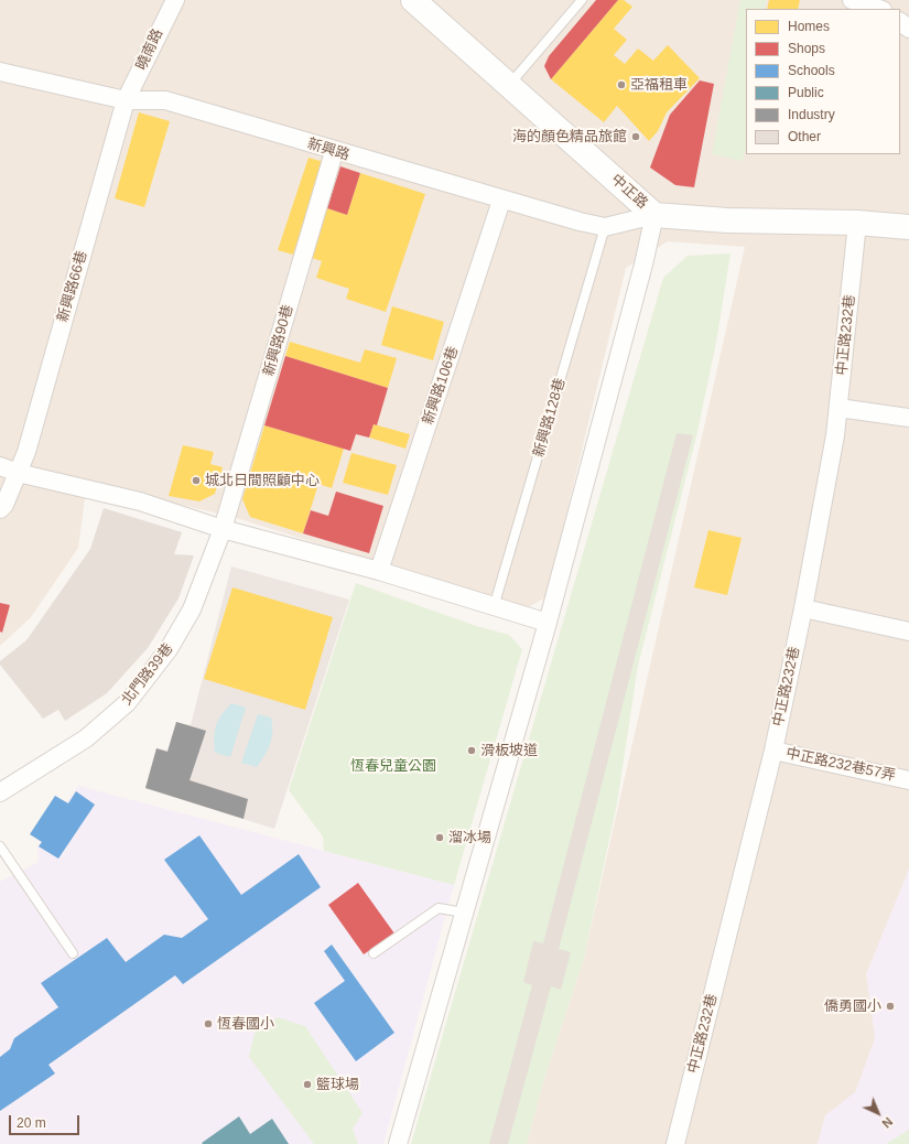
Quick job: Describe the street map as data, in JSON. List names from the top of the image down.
{
  "streets": {
    "main road": ["中正路"],
    "street": [
      "曉南路",
      "新興路",
      "新興路66巷",
      "中正路232巷",
      "新興路90巷",
      "新興路106巷",
      "北門路39巷",
      "中正路232巷57弄"
    ],
    "lane": ["新興路128巷"]
  },
  "crossings": [
    ["曉南路", "新興路"],
    ["曉南路", "新興路66巷"],
    ["新興路", "中正路"],
    ["新興路", "新興路66巷"],
    ["新興路", "新興路90巷"],
    ["新興路", "新興路106巷"],
    ["新興路", "新興路128巷"],
    ["中正路", "中正路232巷"],
    ["中正路232巷", "中正路232巷57弄"],
    ["新興路90巷", "北門路39巷"]
  ],
  "parks": ["恆春兒童公園"],
  "places": [
    "亞福租車",
    "海的顏色精品旅館",
    "城北日間照顧中心",
    "滑板坡道",
    "溜冰場",
    "僑勇國小",
    "恆春國小",
    "籃球場"
  ],
  "legend": [
    "Homes",
    "Shops",
    "Schools",
    "Public",
    "Industry",
    "Other"
  ],
  "scale_bar": "20 m",
  "north": "bottom right"
}
